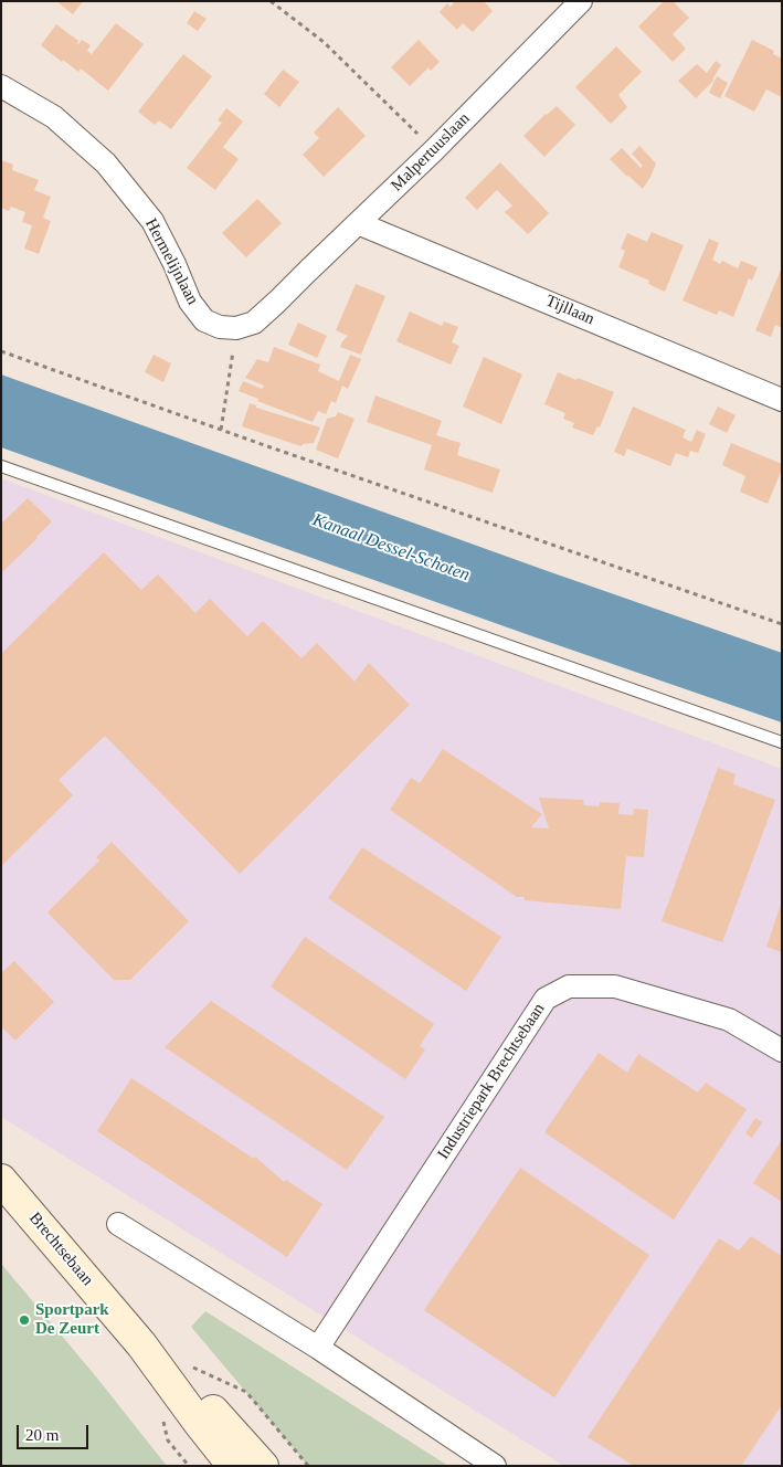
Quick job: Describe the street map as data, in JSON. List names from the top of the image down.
{
  "streets": {
    "main road": ["Brechtsebaan"],
    "street": [
      "Malpertuuslaan",
      "Hermelijnlaan",
      "Tijllaan",
      "Industriepark Brechtsebaan"
    ]
  },
  "crossings": [
    ["Malpertuuslaan", "Hermelijnlaan"],
    ["Malpertuuslaan", "Tijllaan"]
  ],
  "water": ["Kanaal Dessel-Schoten"],
  "places": ["Sportpark De Zeurt"],
  "scale_bar": "20 m"
}
